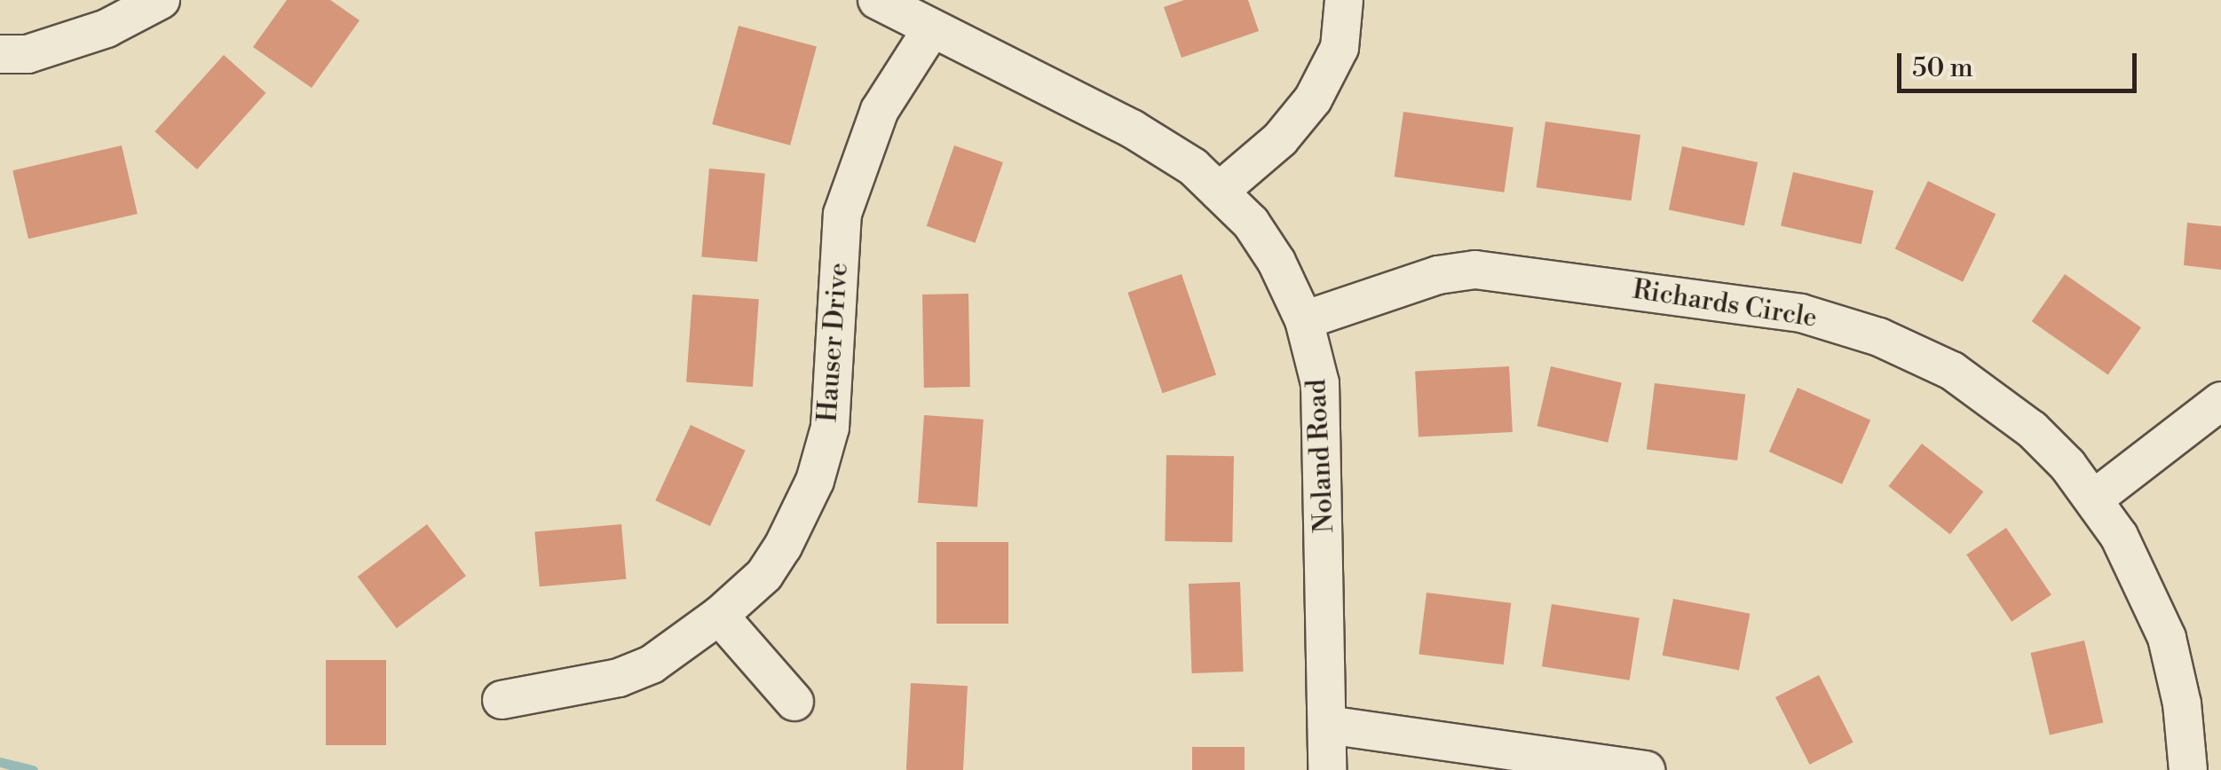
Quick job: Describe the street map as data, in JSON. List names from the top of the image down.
{
  "streets": {
    "street": ["Richards Circle", "Hauser Drive", "Noland Road"]
  },
  "crossings": [
    ["Richards Circle", "Noland Road"],
    ["Hauser Drive", "Noland Road"]
  ],
  "scale_bar": "50 m"
}
